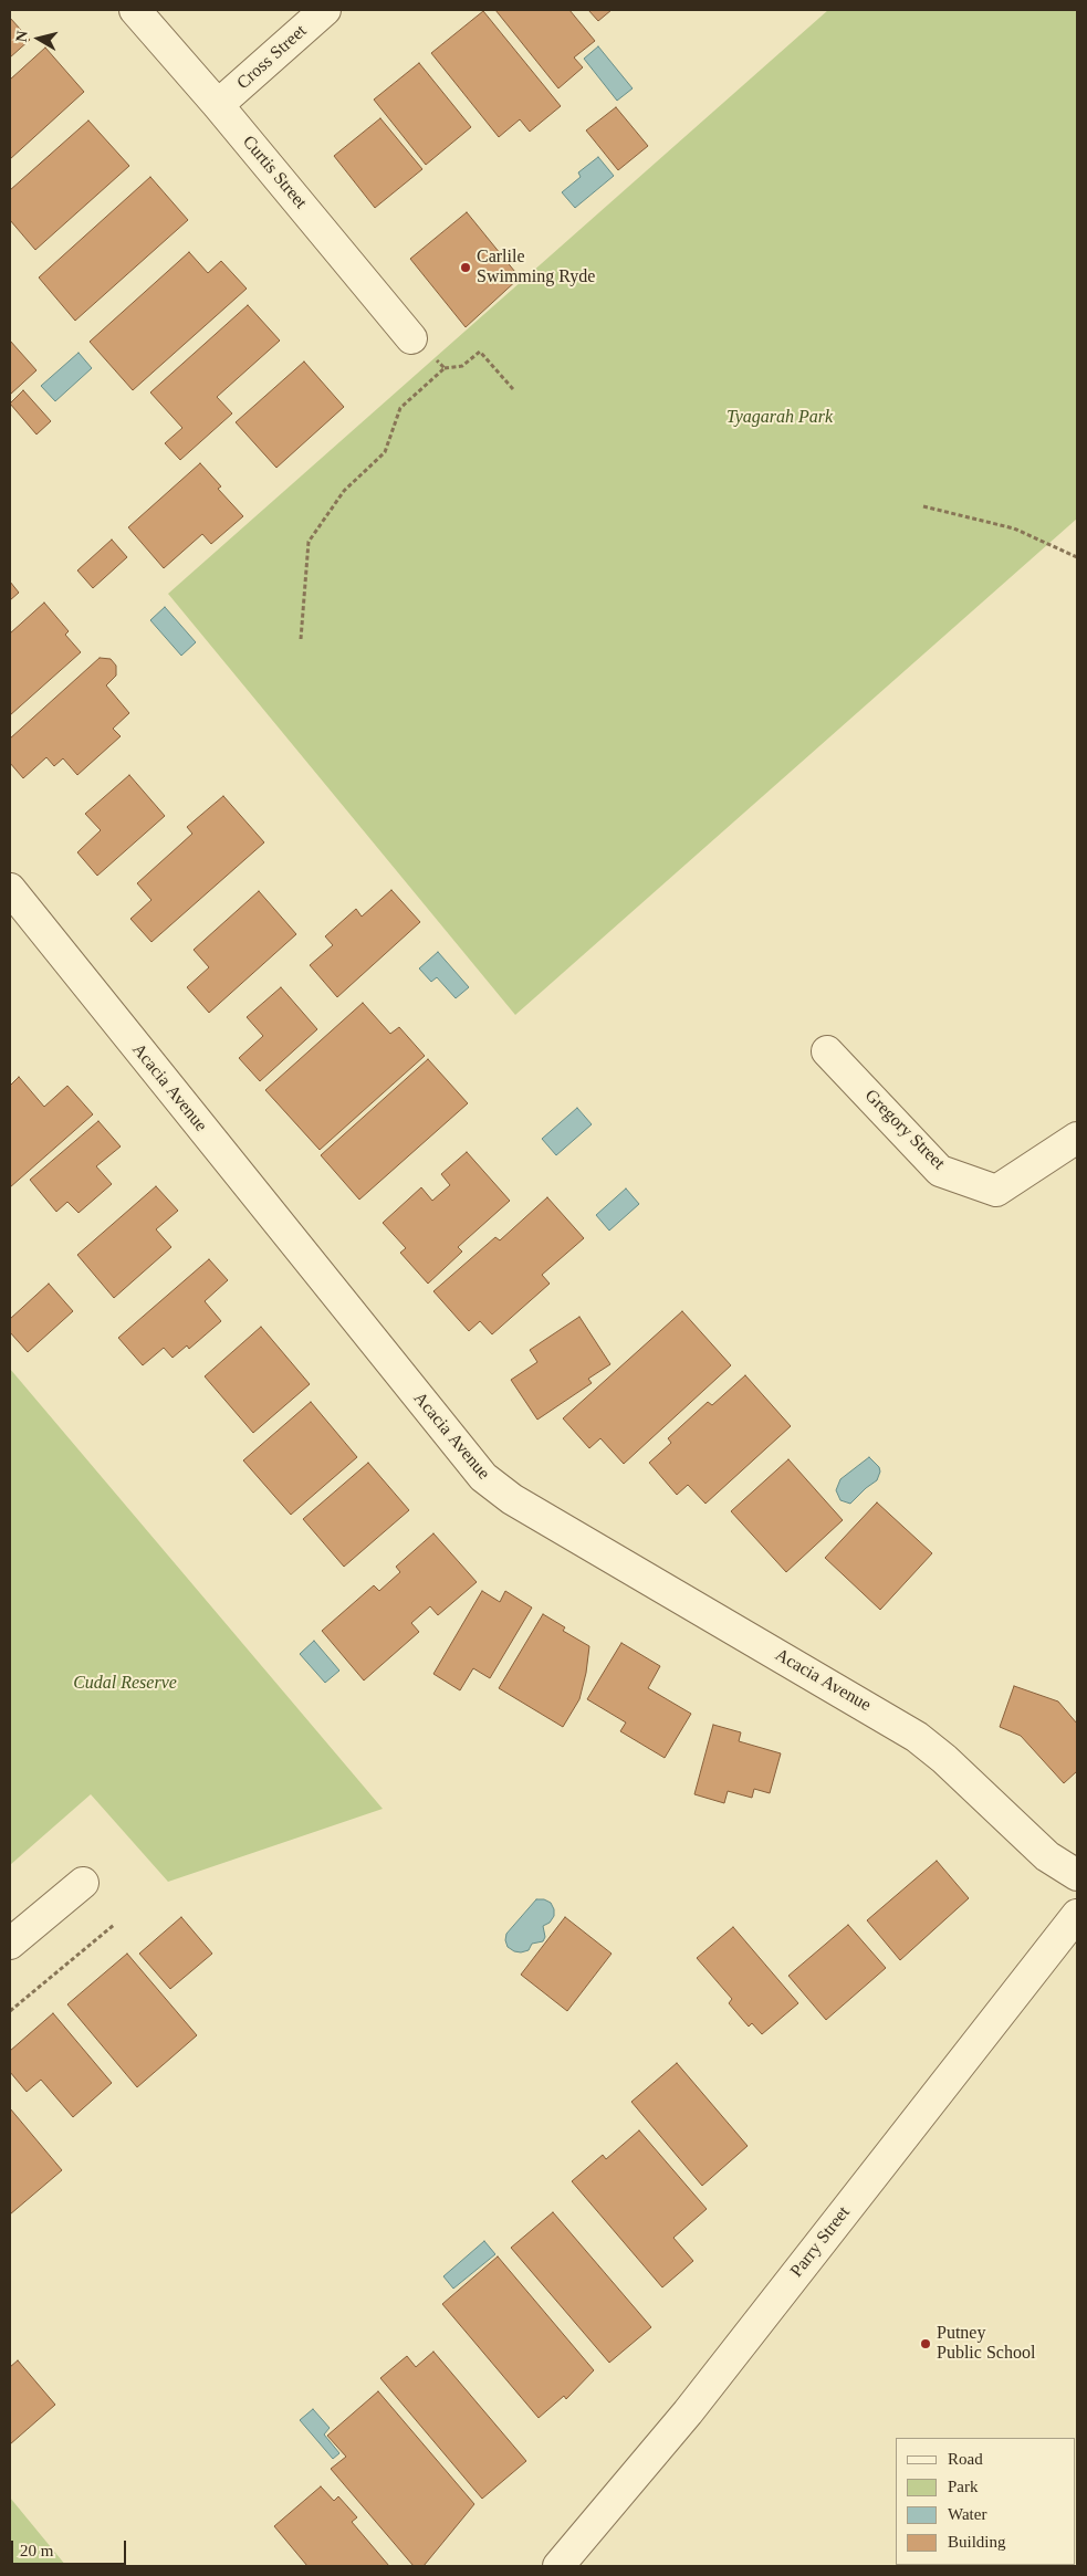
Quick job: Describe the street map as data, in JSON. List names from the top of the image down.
{
  "streets": {
    "street": [
      "Cross Street",
      "Curtis Street",
      "Acacia Avenue",
      "Gregory Street",
      "Parry Street"
    ]
  },
  "crossings": [
    ["Cross Street", "Curtis Street"]
  ],
  "parks": ["Tyagarah Park", "Cudal Reserve"],
  "places": ["Carlile Swimming Ryde", "Putney Public School"],
  "legend": [
    "Road",
    "Park",
    "Water",
    "Building"
  ],
  "scale_bar": "20 m",
  "north": "left"
}
